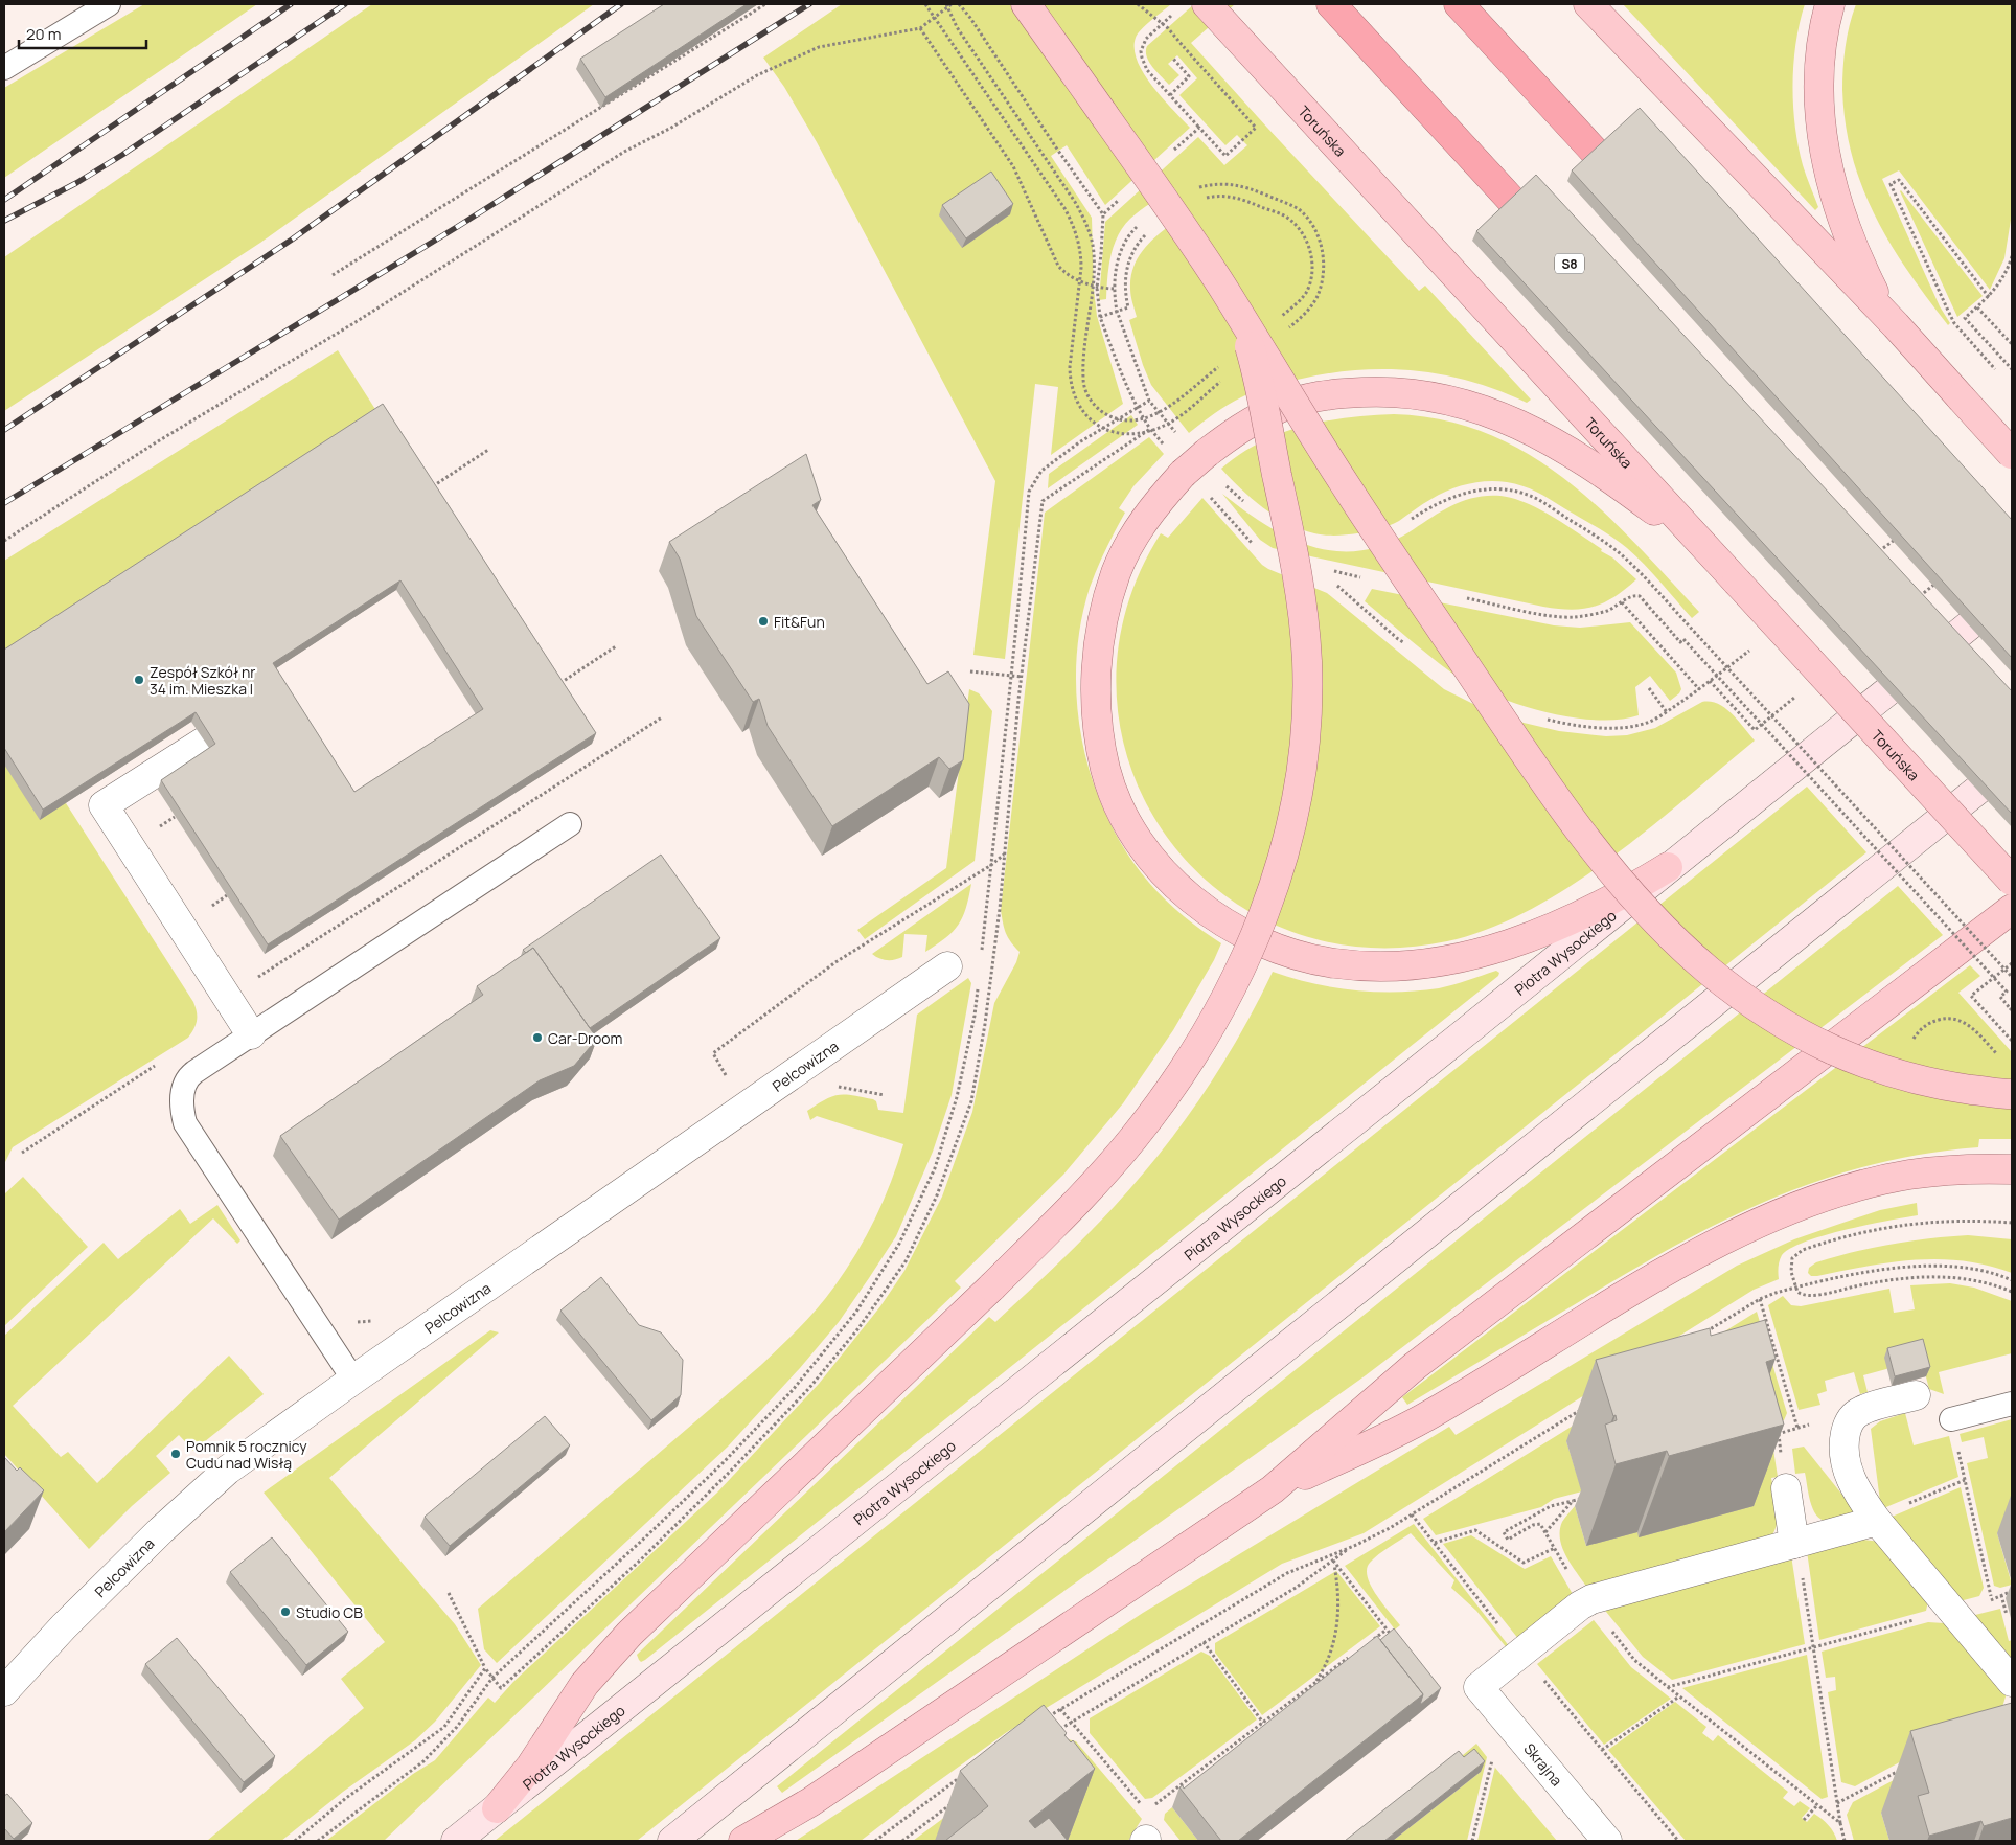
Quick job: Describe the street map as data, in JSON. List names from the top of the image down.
{
  "streets": {
    "highway": ["S8"],
    "main road": ["Toruńska", "Piotra Wysockiego"],
    "street": ["Pelcowizna", "Skrajna"]
  },
  "places": [
    "Fit&Fun",
    "Zespół Szkół nr 34 im. Mieszka I",
    "Car-Droom",
    "Pomnik 5 rocznicy Cudu nad Wisłą",
    "Studio CB"
  ],
  "scale_bar": "20 m"
}
